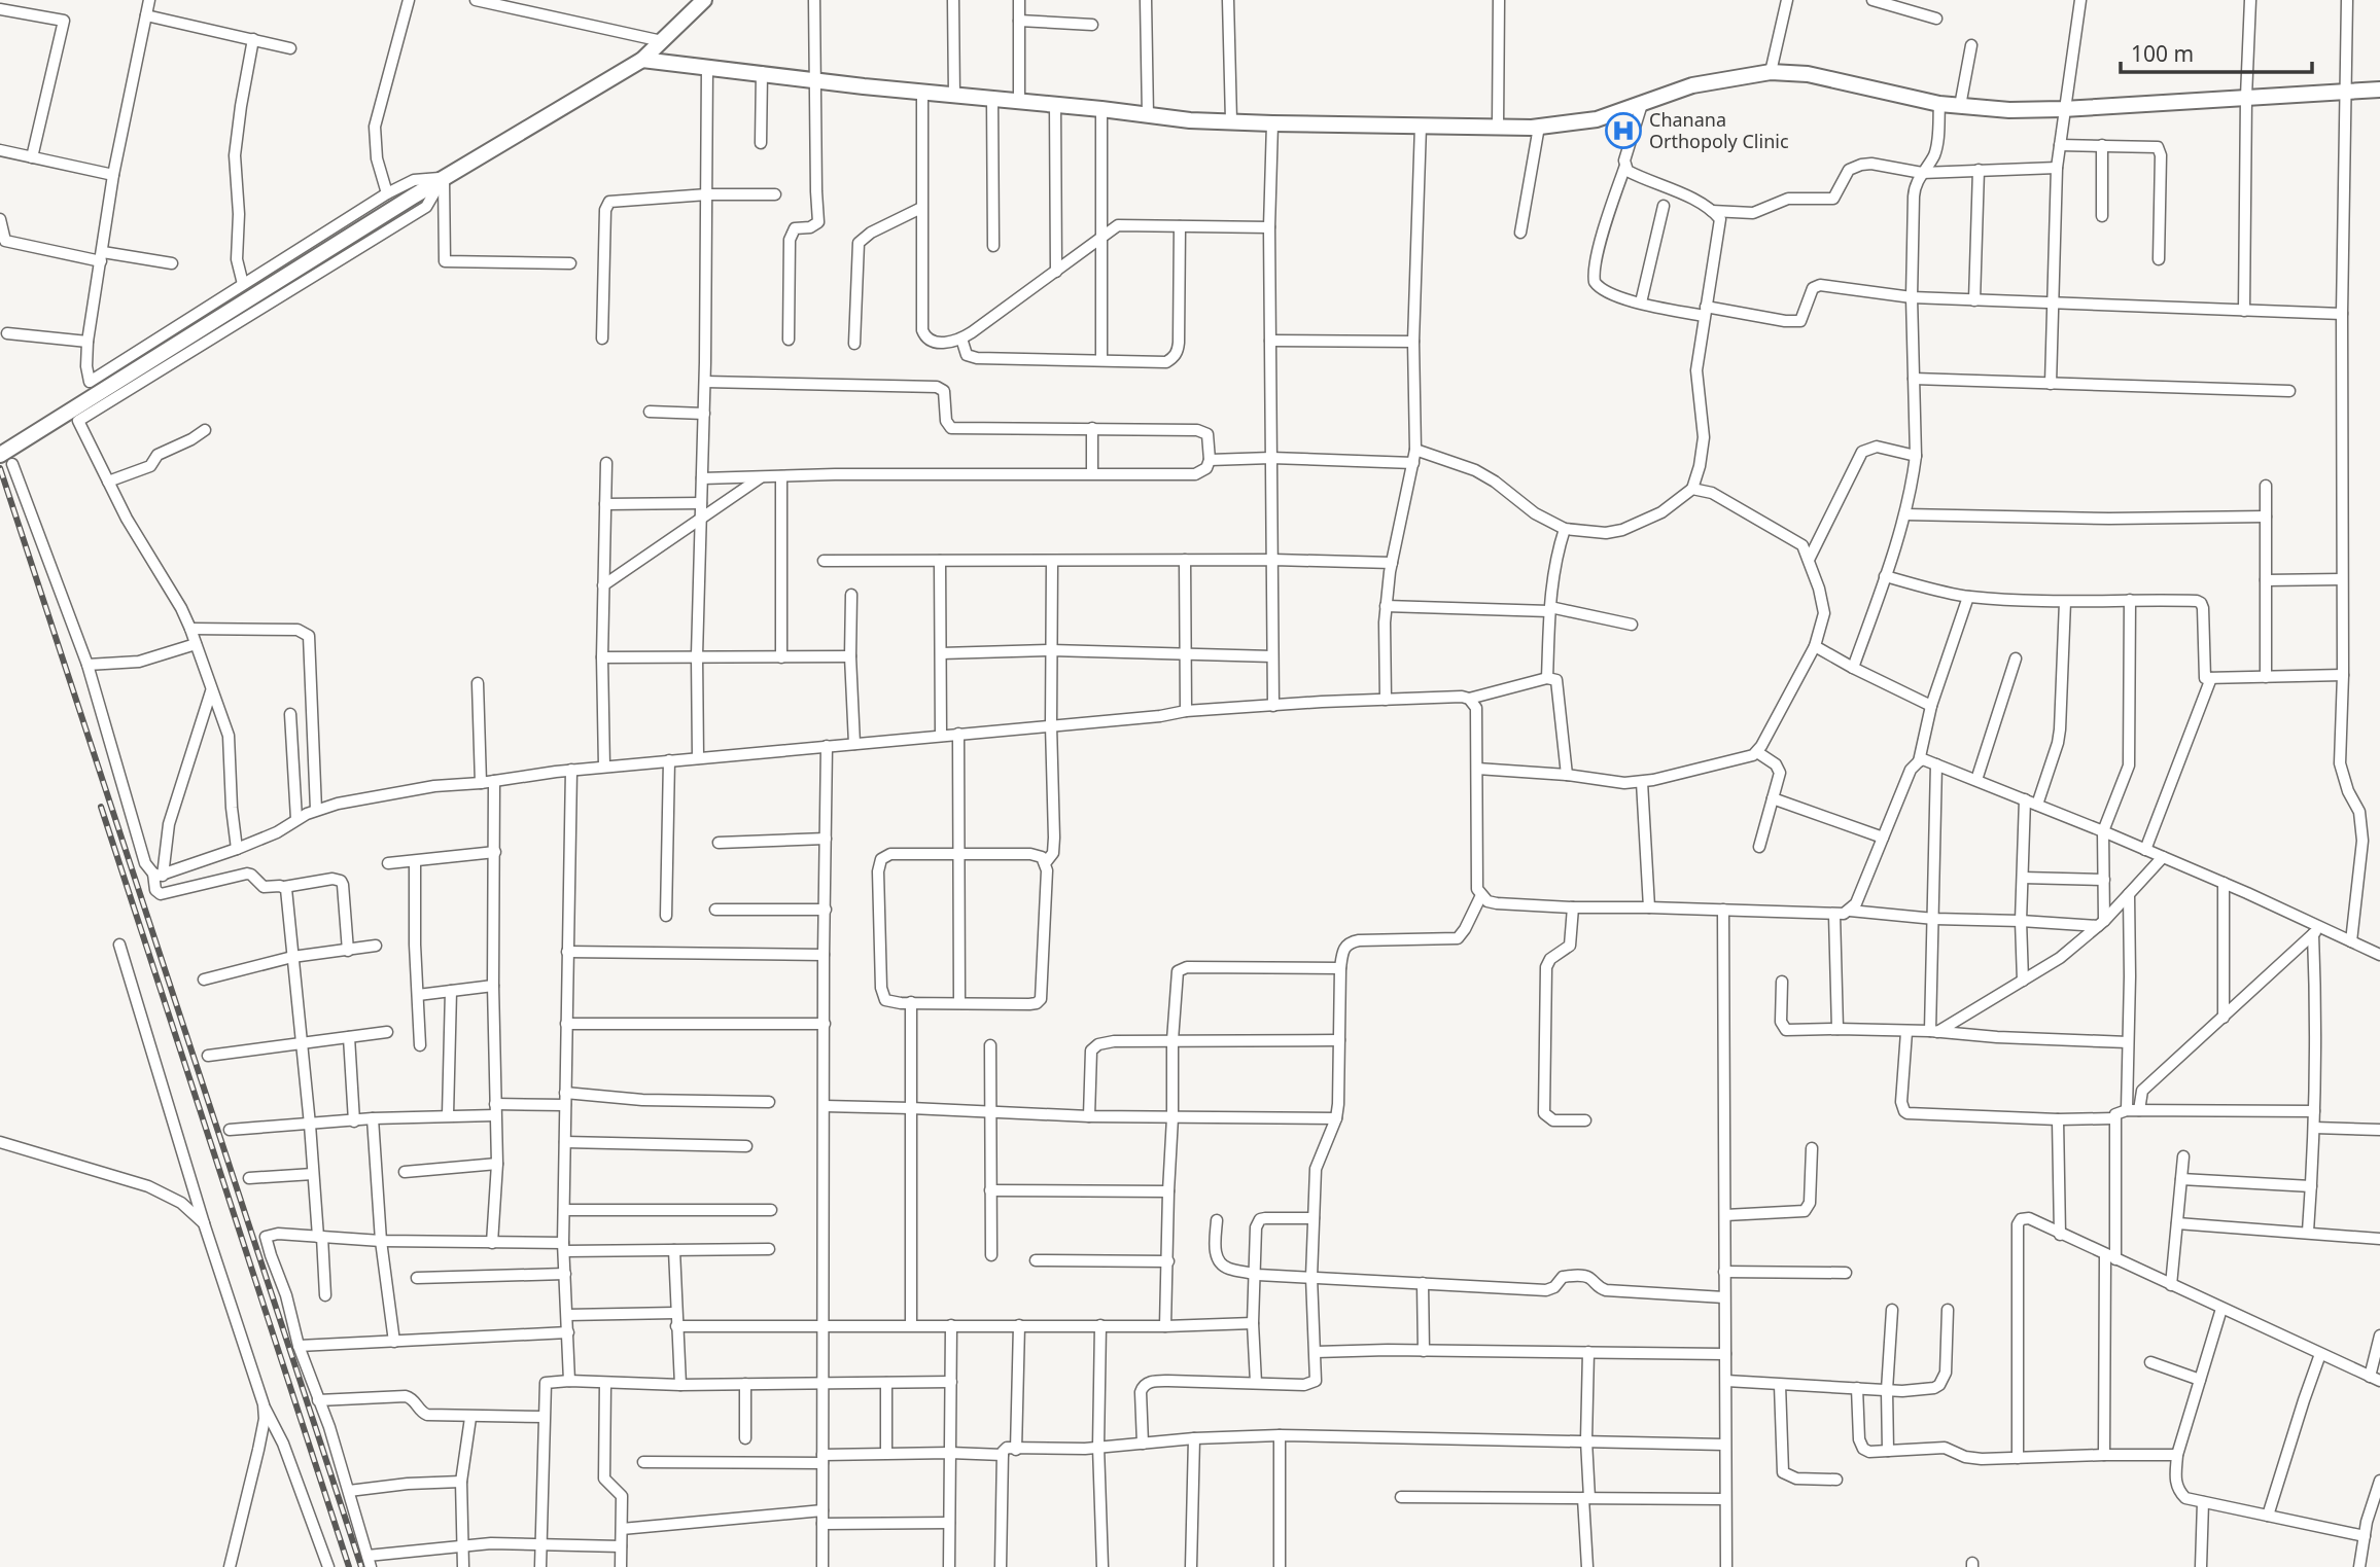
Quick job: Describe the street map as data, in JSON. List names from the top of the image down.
{
  "places": {
    "hospital": ["Chanana Orthopoly Clinic"]
  },
  "scale_bar": "100 m"
}
